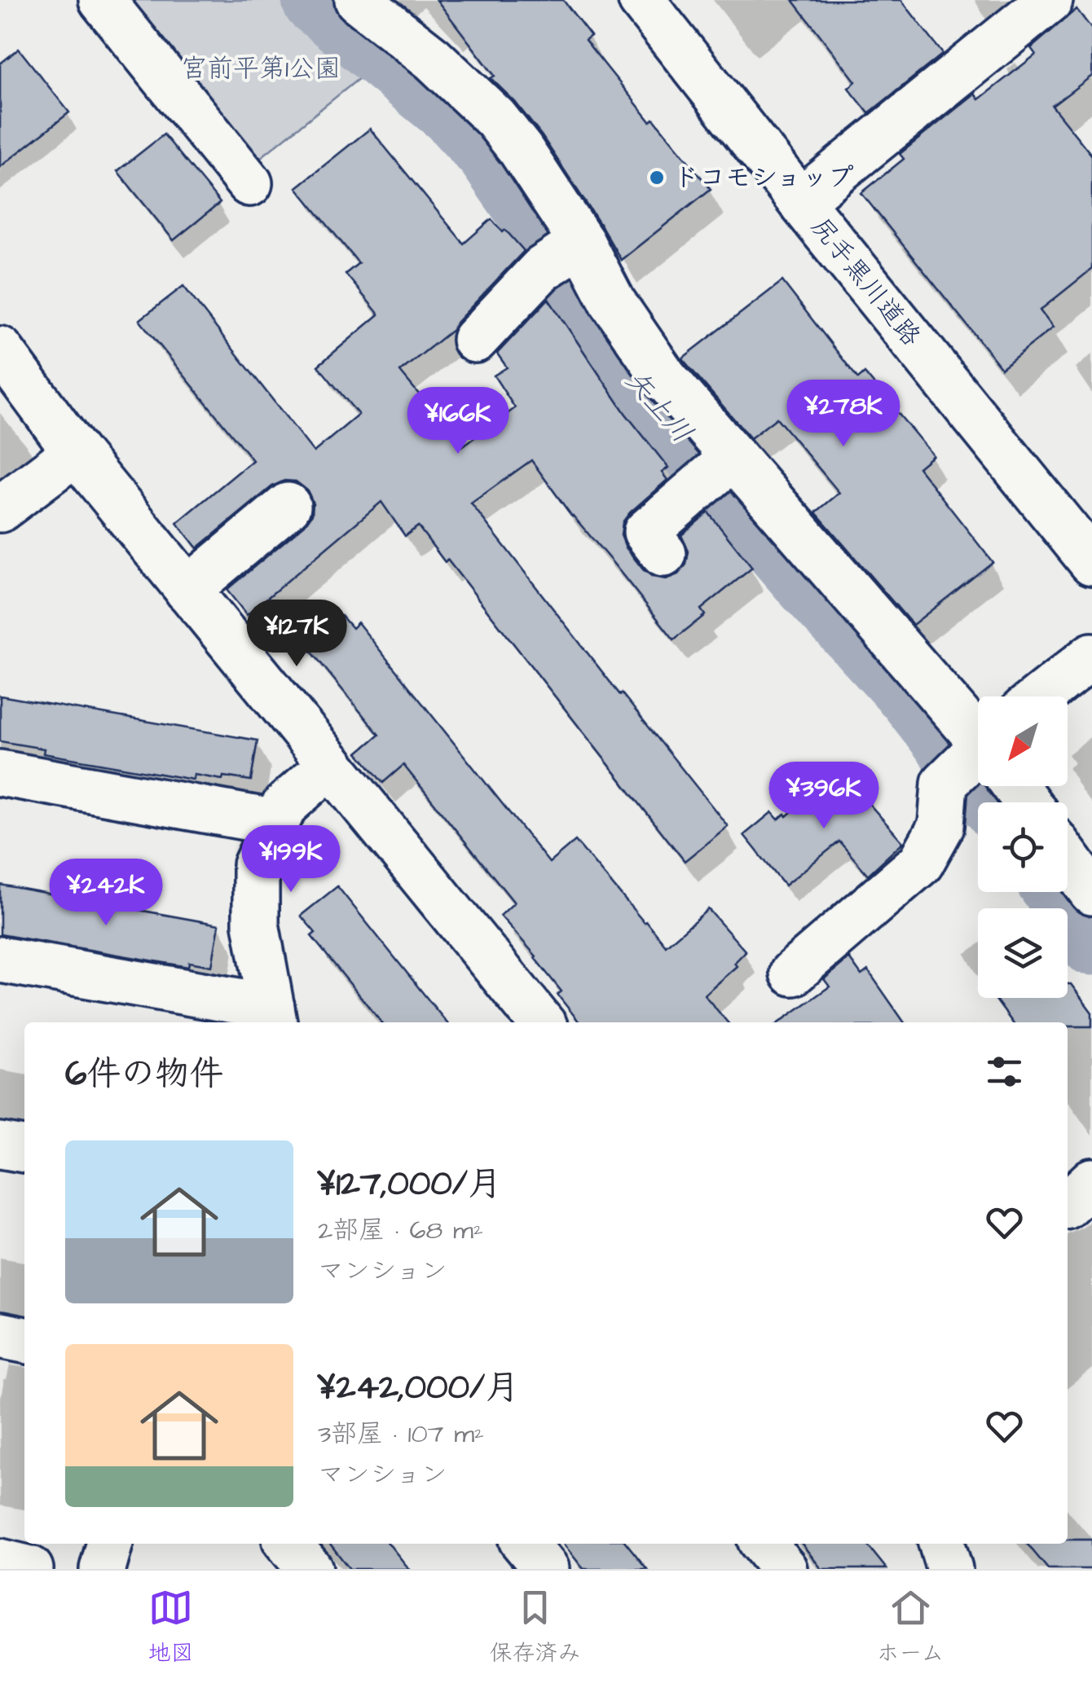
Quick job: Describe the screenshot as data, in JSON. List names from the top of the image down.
{
  "streets": {
    "street": ["尻手黒川道路"]
  },
  "water": ["矢上川"],
  "parks": ["宮前平第1公園"],
  "places": ["ドコモショップ"],
  "north": "bottom left",
  "page": {
    "price": [
      "¥278K",
      "¥166K",
      "¥127K",
      "¥396K",
      "¥199K",
      "¥242K"
    ],
    "heading": "6件の物件",
    "list": [
      {
        "name": "¥127,000/月",
        "note": "2部屋 · 68 m² · マンション"
      },
      {
        "name": "¥242,000/月",
        "note": "3部屋 · 107 m² · マンション"
      }
    ],
    "tabs": ["地図", "保存済み", "ホーム"]
  }
}
